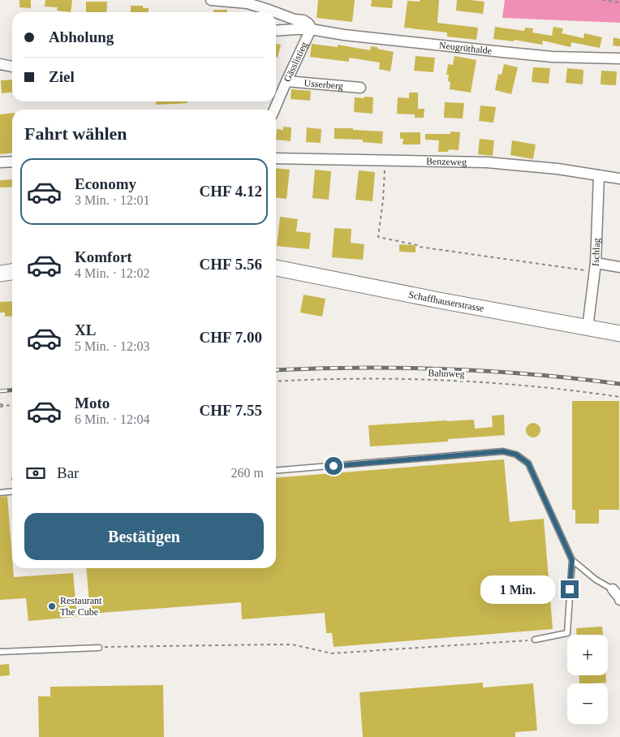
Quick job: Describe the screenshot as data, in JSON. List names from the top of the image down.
{
  "streets": {
    "main road": ["Schaffhauserstrasse"],
    "street": [
      "Neugrüthalde",
      "Gässlistieg",
      "Usserberg",
      "Benzeweg",
      "Ischlag"
    ],
    "path": ["Bahnweg"]
  },
  "crossings": [
    ["Neugrüthalde", "Gässlistieg"],
    ["Gässlistieg", "Usserberg"],
    ["Benzeweg", "Ischlag"],
    ["Ischlag", "Schaffhauserstrasse"]
  ],
  "places": ["Restaurant The Cube"],
  "page": {
    "banner": ["Abholung", "Ziel"],
    "heading": "Fahrt wählen",
    "list": [
      {
        "name": "Economy",
        "note": "3 Min. · 12:01",
        "value": "CHF 4.12"
      },
      {
        "name": "Komfort",
        "note": "4 Min. · 12:02",
        "value": "CHF 5.56"
      },
      {
        "name": "XL",
        "note": "5 Min. · 12:03",
        "value": "CHF 7.00"
      },
      {
        "name": "Moto",
        "note": "6 Min. · 12:04",
        "value": "CHF 7.55"
      }
    ],
    "pay": ["Bar", "260 m"],
    "buttons": "Bestätigen",
    "bubble": "1 Min.",
    "map_buttons": ["+", "−"]
  }
}
